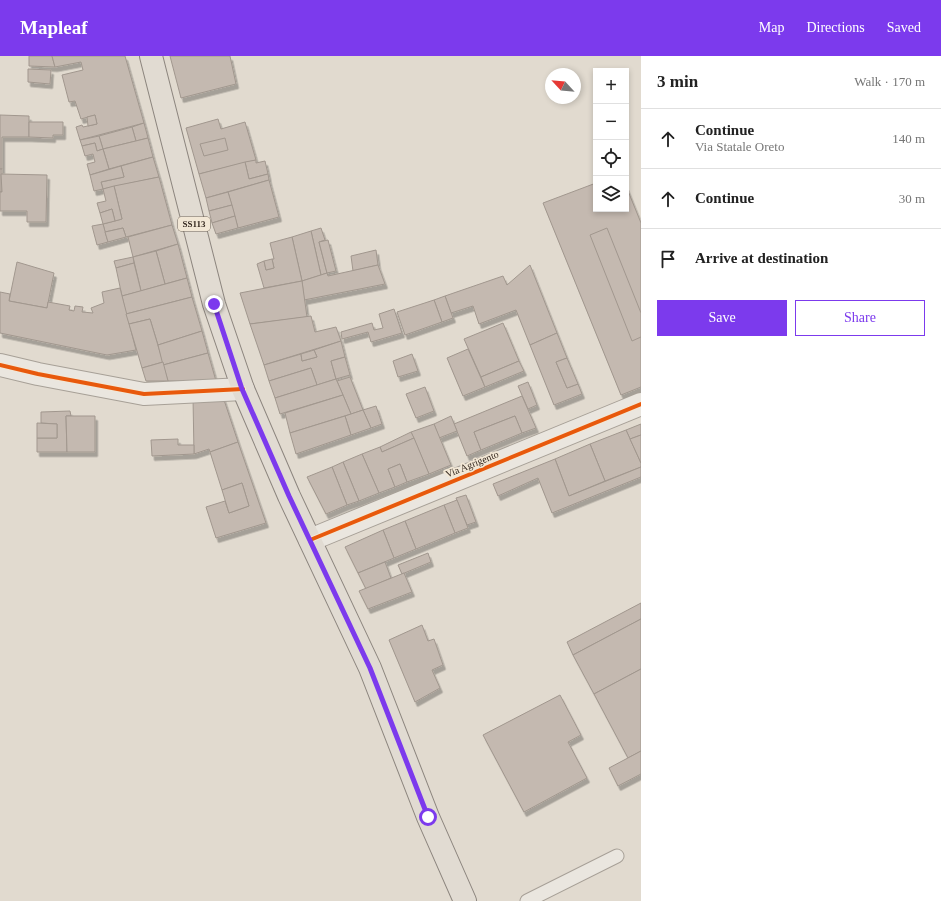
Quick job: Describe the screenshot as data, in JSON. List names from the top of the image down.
{
  "streets": {
    "main road": ["SS113"],
    "street": ["Via Agrigento"]
  },
  "north": "top left",
  "page": {
    "header": "Mapleaf",
    "nav": ["Map", "Directions", "Saved"],
    "heading": ["3 min", "Walk · 170 m"],
    "map_buttons": ["+", "−"],
    "list": [
      ["Continue", "Via Statale Oreto", "140 m"],
      ["Continue", "30 m"],
      "Arrive at destination"
    ],
    "buttons": ["Save", "Share"]
  }
}
